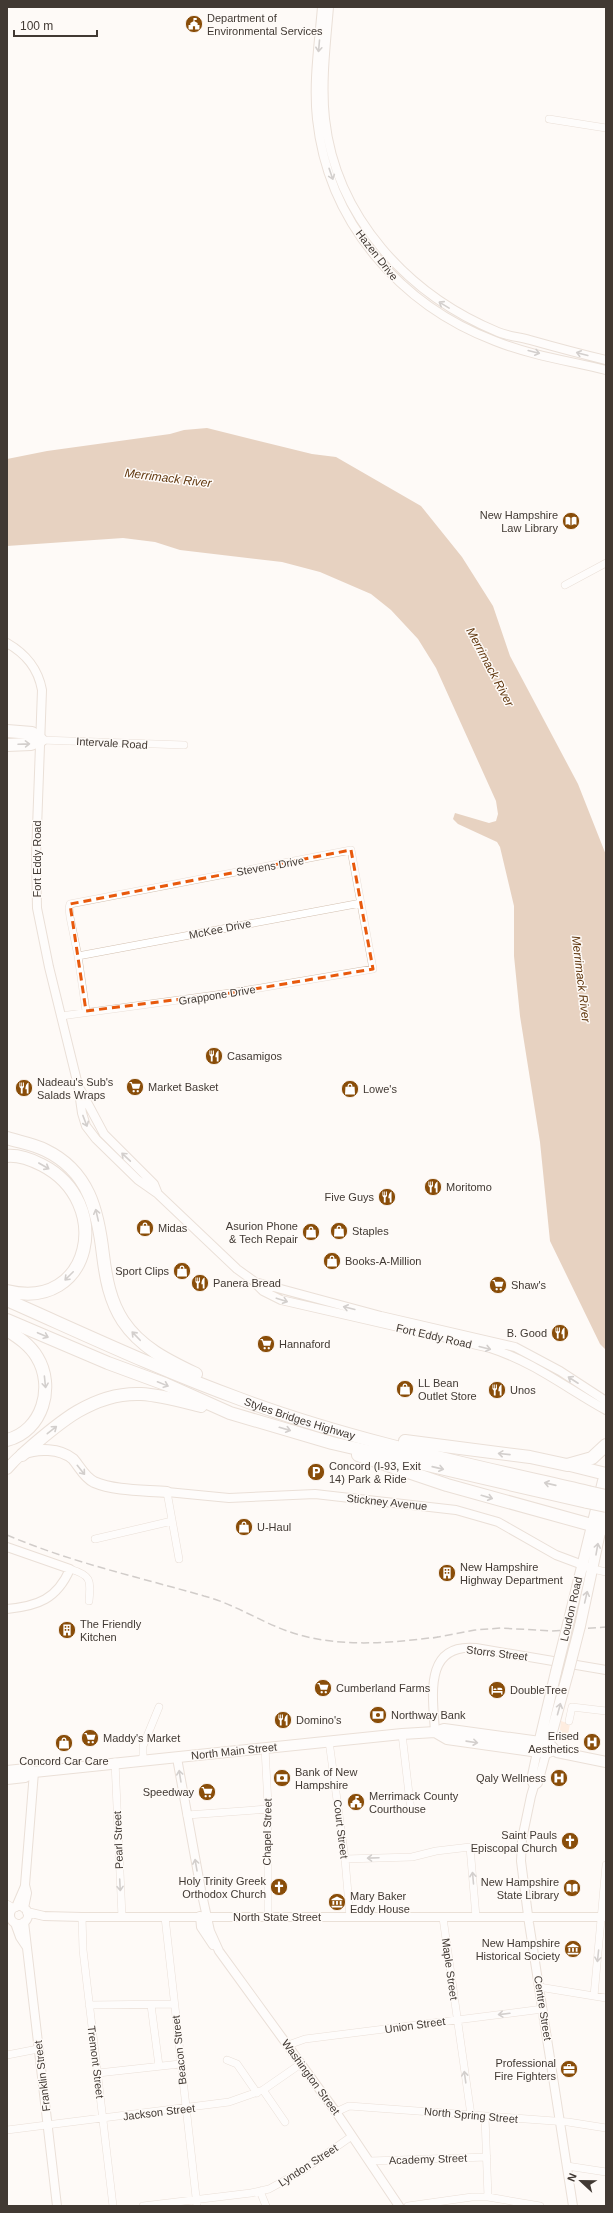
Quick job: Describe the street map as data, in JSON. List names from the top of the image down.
{
  "streets": {
    "highway": ["Styles Bridges Highway"],
    "main road": ["Loudon Road", "North Main Street"],
    "street": [
      "Hazen Drive",
      "Intervale Road",
      "Fort Eddy Road",
      "Stevens Drive",
      "McKee Drive",
      "Grappone Drive",
      "Stickney Avenue",
      "Storrs Street",
      "Court Street",
      "Chapel Street",
      "Pearl Street",
      "North State Street",
      "Maple Street",
      "Centre Street",
      "Union Street",
      "Beacon Street",
      "Tremont Street",
      "Franklin Street",
      "Washington Street",
      "Jackson Street",
      "North Spring Street",
      "Academy Street",
      "Lyndon Street"
    ]
  },
  "crossings": [
    ["Intervale Road", "Fort Eddy Road"],
    ["Fort Eddy Road", "Grappone Drive"],
    ["Stevens Drive", "McKee Drive"],
    ["Stevens Drive", "Grappone Drive"],
    ["Styles Bridges Highway", "Loudon Road"],
    ["Stickney Avenue", "Loudon Road"],
    ["Loudon Road", "North Main Street"],
    ["Loudon Road", "Centre Street"],
    ["Storrs Street", "North Main Street"],
    ["North Main Street", "Court Street"],
    ["North Main Street", "Chapel Street"],
    ["North Main Street", "Pearl Street"],
    ["North Main Street", "Centre Street"],
    ["North Main Street", "Franklin Street"],
    ["North Main Street", "Washington Street"],
    ["Court Street", "North State Street"],
    ["Chapel Street", "North State Street"],
    ["Pearl Street", "North State Street"],
    ["North State Street", "Maple Street"],
    ["North State Street", "Centre Street"],
    ["North State Street", "Beacon Street"],
    ["North State Street", "Tremont Street"],
    ["North State Street", "Franklin Street"],
    ["North State Street", "Washington Street"],
    ["Maple Street", "Union Street"],
    ["Maple Street", "North Spring Street"],
    ["Centre Street", "Union Street"],
    ["Centre Street", "North Spring Street"],
    ["Union Street", "Washington Street"],
    ["Beacon Street", "Jackson Street"],
    ["Beacon Street", "Lyndon Street"],
    ["Tremont Street", "Jackson Street"],
    ["Franklin Street", "Jackson Street"],
    ["Washington Street", "Jackson Street"],
    ["Washington Street", "North Spring Street"],
    ["Washington Street", "Academy Street"],
    ["Washington Street", "Lyndon Street"]
  ],
  "one_way": ["Pearl Street", "Maple Street"],
  "water": ["Merrimack River"],
  "places": {
    "public building": ["Department of Environmental Services", "Merrimack County Courthouse"],
    "library": ["New Hampshire Law Library", "New Hampshire State Library"],
    "restaurant": [
      "Casamigos",
      "Nadeau's Sub's Salads Wraps",
      "Moritomo",
      "Five Guys",
      "Panera Bread",
      "B. Good",
      "Unos",
      "Domino's"
    ],
    "supermarket": [
      "Market Basket",
      "Shaw's",
      "Hannaford",
      "Cumberland Farms",
      "Maddy's Market",
      "Speedway"
    ],
    "shop": [
      "Lowe's",
      "Midas",
      "Staples",
      "Asurion Phone & Tech Repair",
      "Books-A-Million",
      "Sport Clips",
      "LL Bean Outlet Store",
      "U-Haul",
      "Concord Car Care"
    ],
    "parking": ["Concord (I-93, Exit 14) Park & Ride"],
    "building": ["New Hampshire Highway Department", "The Friendly Kitchen"],
    "hotel": ["DoubleTree"],
    "bank": ["Northway Bank", "Bank of New Hampshire"],
    "hospital": ["Erised Aesthetics", "Qaly Wellness"],
    "church": ["Saint Pauls Episcopal Church", "Holy Trinity Greek Orthodox Church"],
    "museum": ["Mary Baker Eddy House", "New Hampshire Historical Society"],
    "office": ["Professional Fire Fighters"]
  },
  "scale_bar": "100 m",
  "north": "left"
}
